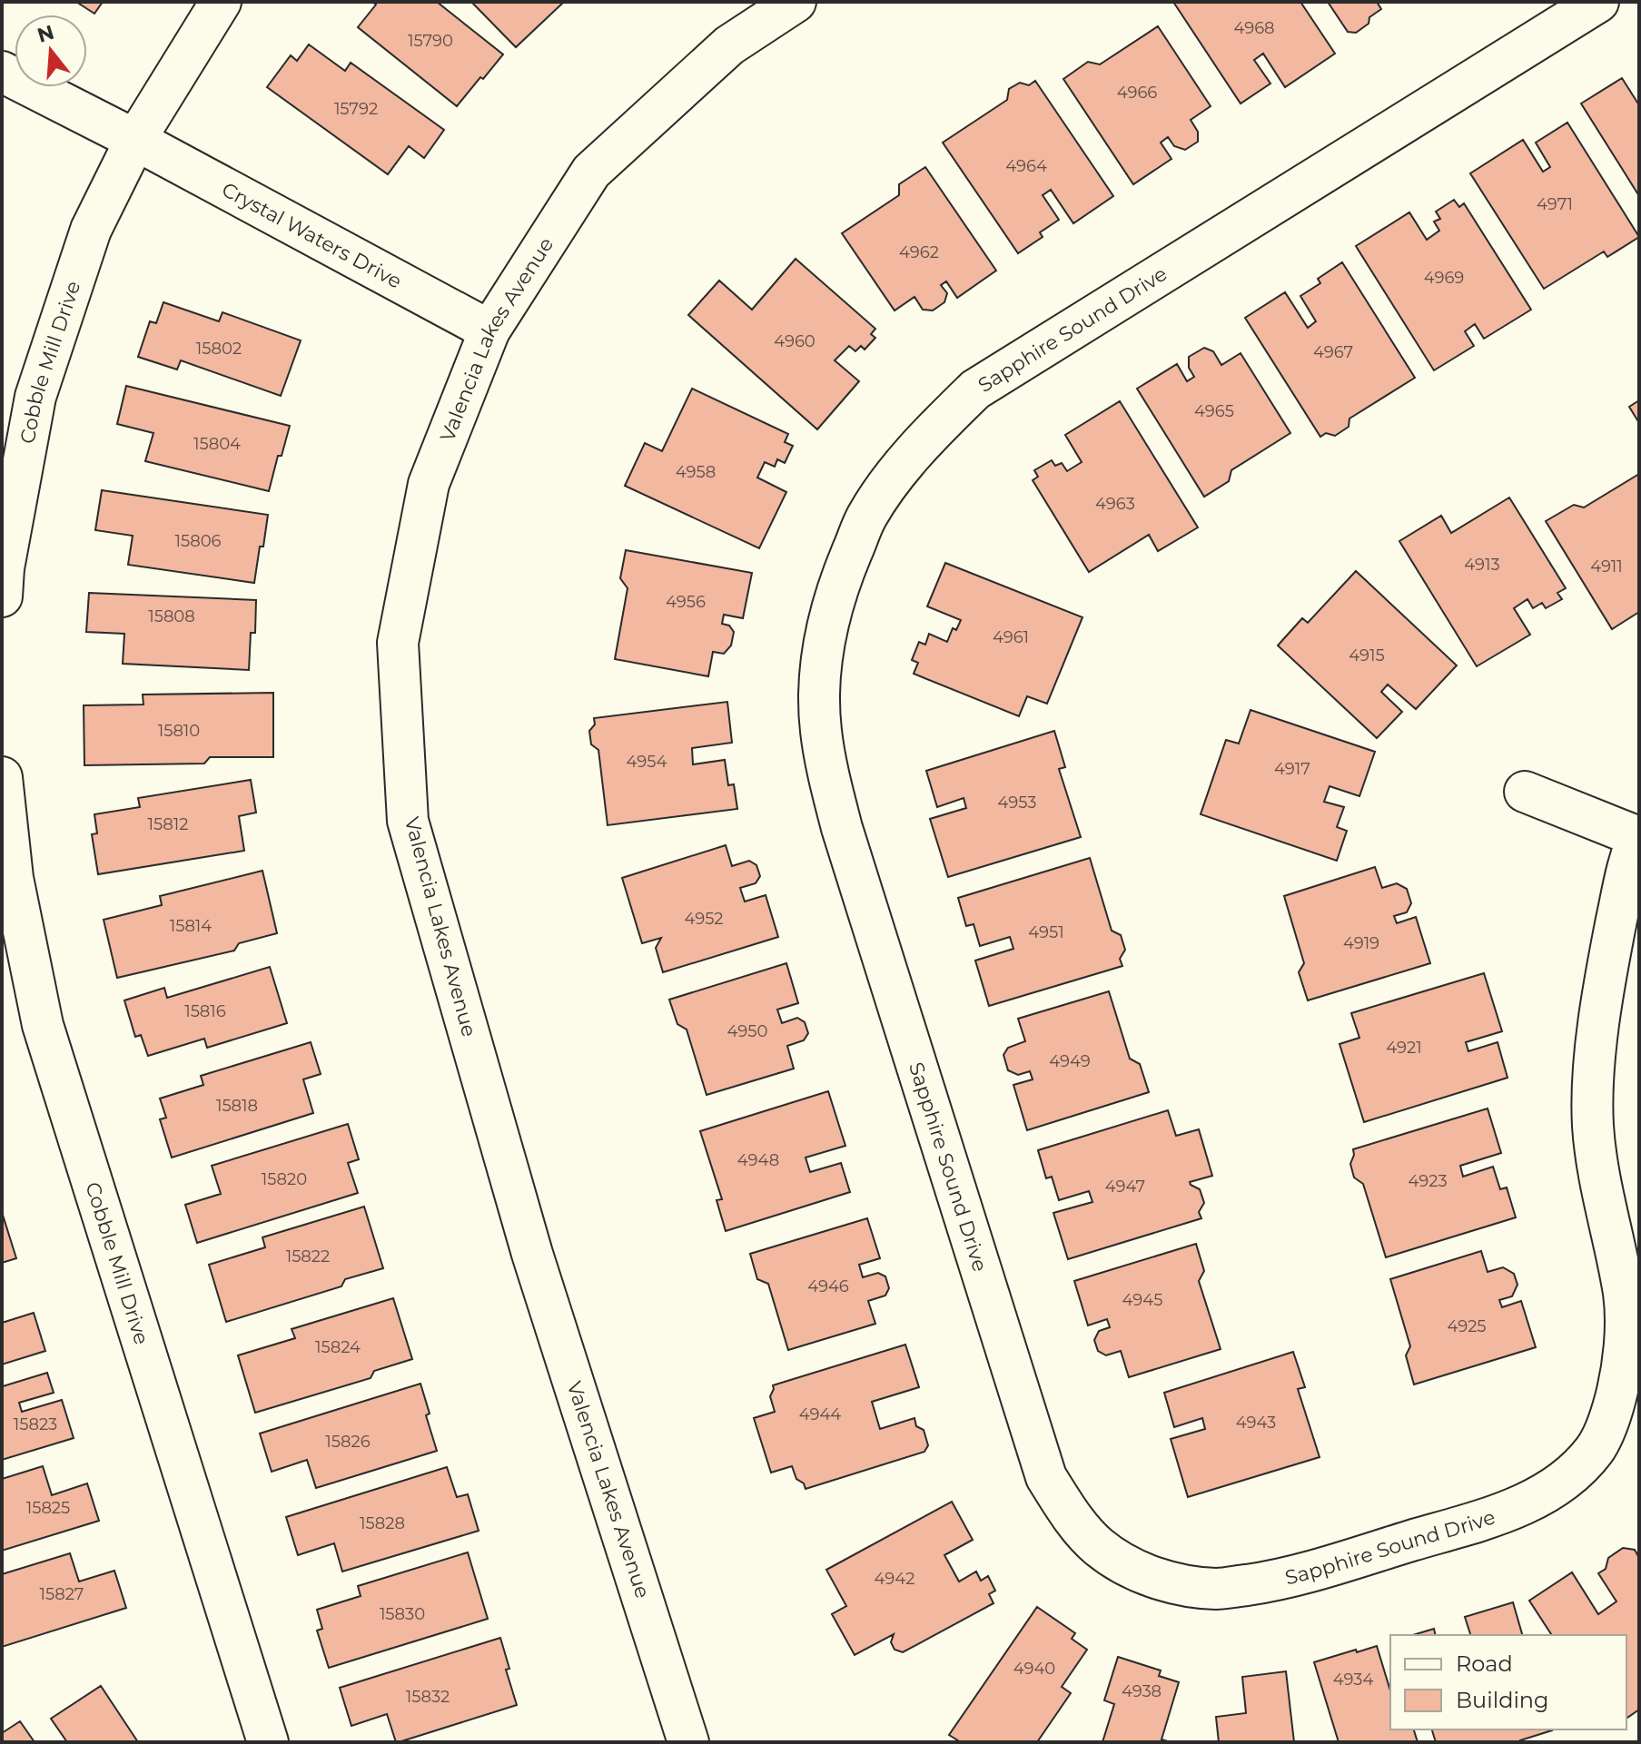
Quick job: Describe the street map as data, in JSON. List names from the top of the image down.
{
  "streets": {
    "street": [
      "Crystal Waters Drive",
      "Sapphire Sound Drive",
      "Valencia Lakes Avenue",
      "Cobble Mill Drive"
    ]
  },
  "crossings": [
    ["Crystal Waters Drive", "Valencia Lakes Avenue"],
    ["Crystal Waters Drive", "Cobble Mill Drive"]
  ],
  "house_numbers": [
    "4968",
    "15790",
    "4966",
    "15792",
    "4964",
    "4971",
    "4962",
    "4969",
    "4960",
    "15802",
    "4967",
    "4965",
    "15804",
    "4958",
    "4963",
    "15806",
    "4913",
    "4911",
    "4956",
    "15808",
    "4961",
    "4915",
    "15810",
    "4954",
    "4917",
    "4953",
    "15812",
    "4952",
    "15814",
    "4951",
    "4919",
    "15816",
    "4950",
    "4921",
    "4949",
    "15818",
    "4948",
    "15820",
    "4923",
    "4947",
    "15822",
    "4946",
    "4945",
    "4925",
    "15824",
    "4944",
    "4943",
    "15823",
    "15826",
    "15825",
    "15828",
    "4942",
    "15827",
    "15830",
    "4940",
    "4934",
    "4938",
    "15832"
  ],
  "legend": ["Road", "Building"],
  "north": "top"
}
